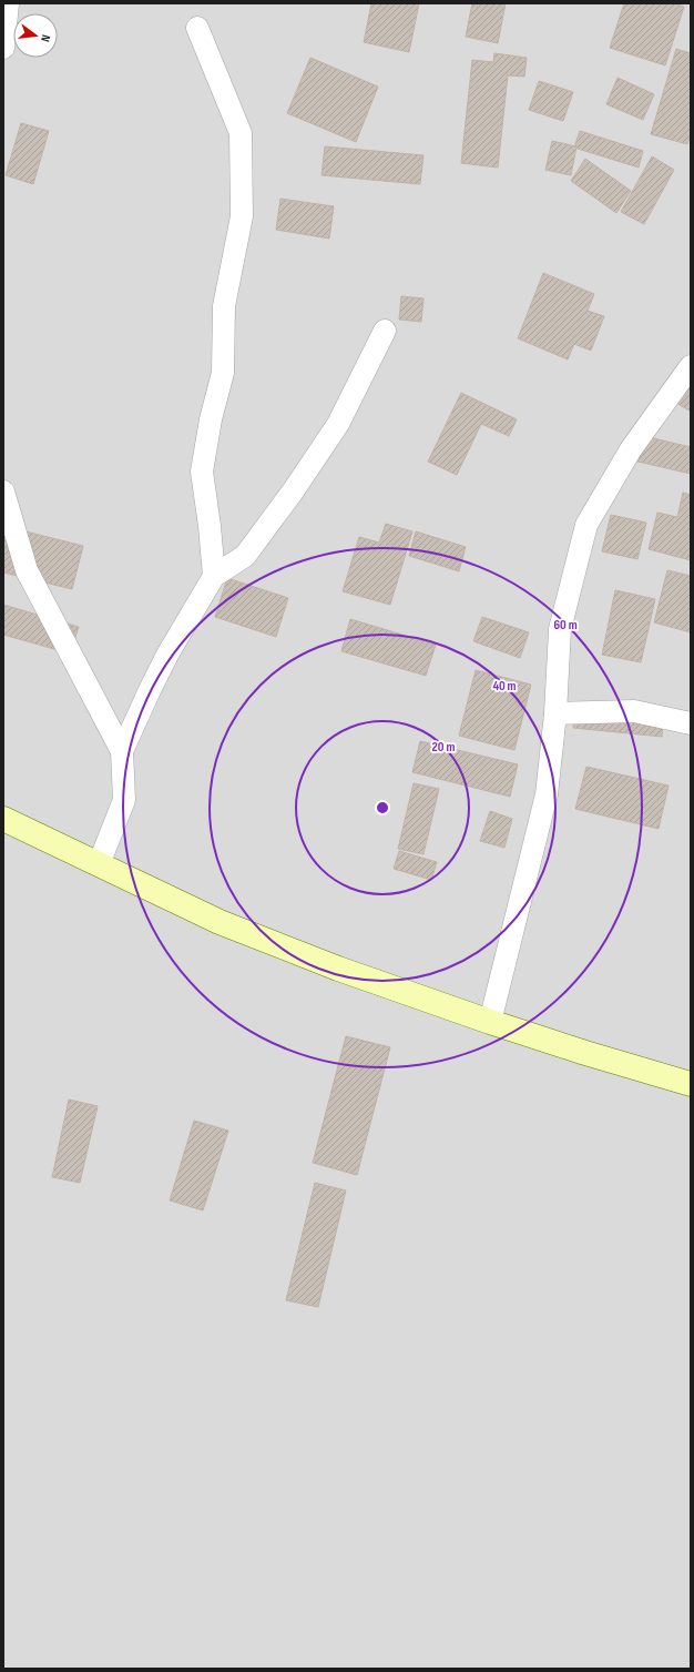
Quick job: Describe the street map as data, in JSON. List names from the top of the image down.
{
  "north": "right",
  "rings": ["60 m", "40 m", "20 m"]
}
